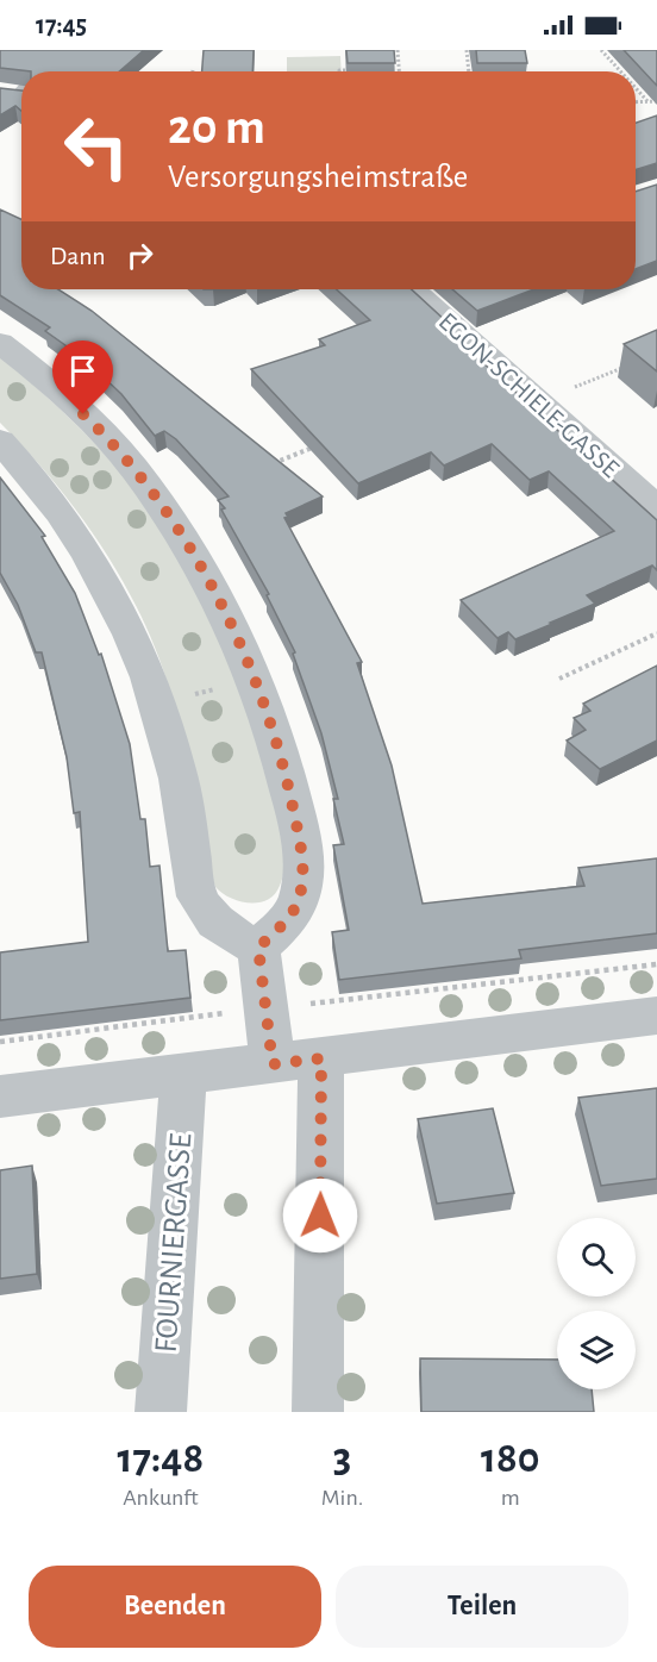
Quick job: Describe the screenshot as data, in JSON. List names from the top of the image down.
{
  "streets": {
    "street": ["EGON-SCHIELE-GASSE", "FOURNIERGASSE"]
  },
  "page": {
    "status": "17:45",
    "turn": ["20 m", "Versorgungsheimstraße"],
    "then": "Dann",
    "eta": [
      "17:48",
      "Ankunft",
      "3",
      "Min.",
      "180",
      "m"
    ],
    "buttons": ["Beenden", "Teilen"]
  }
}
